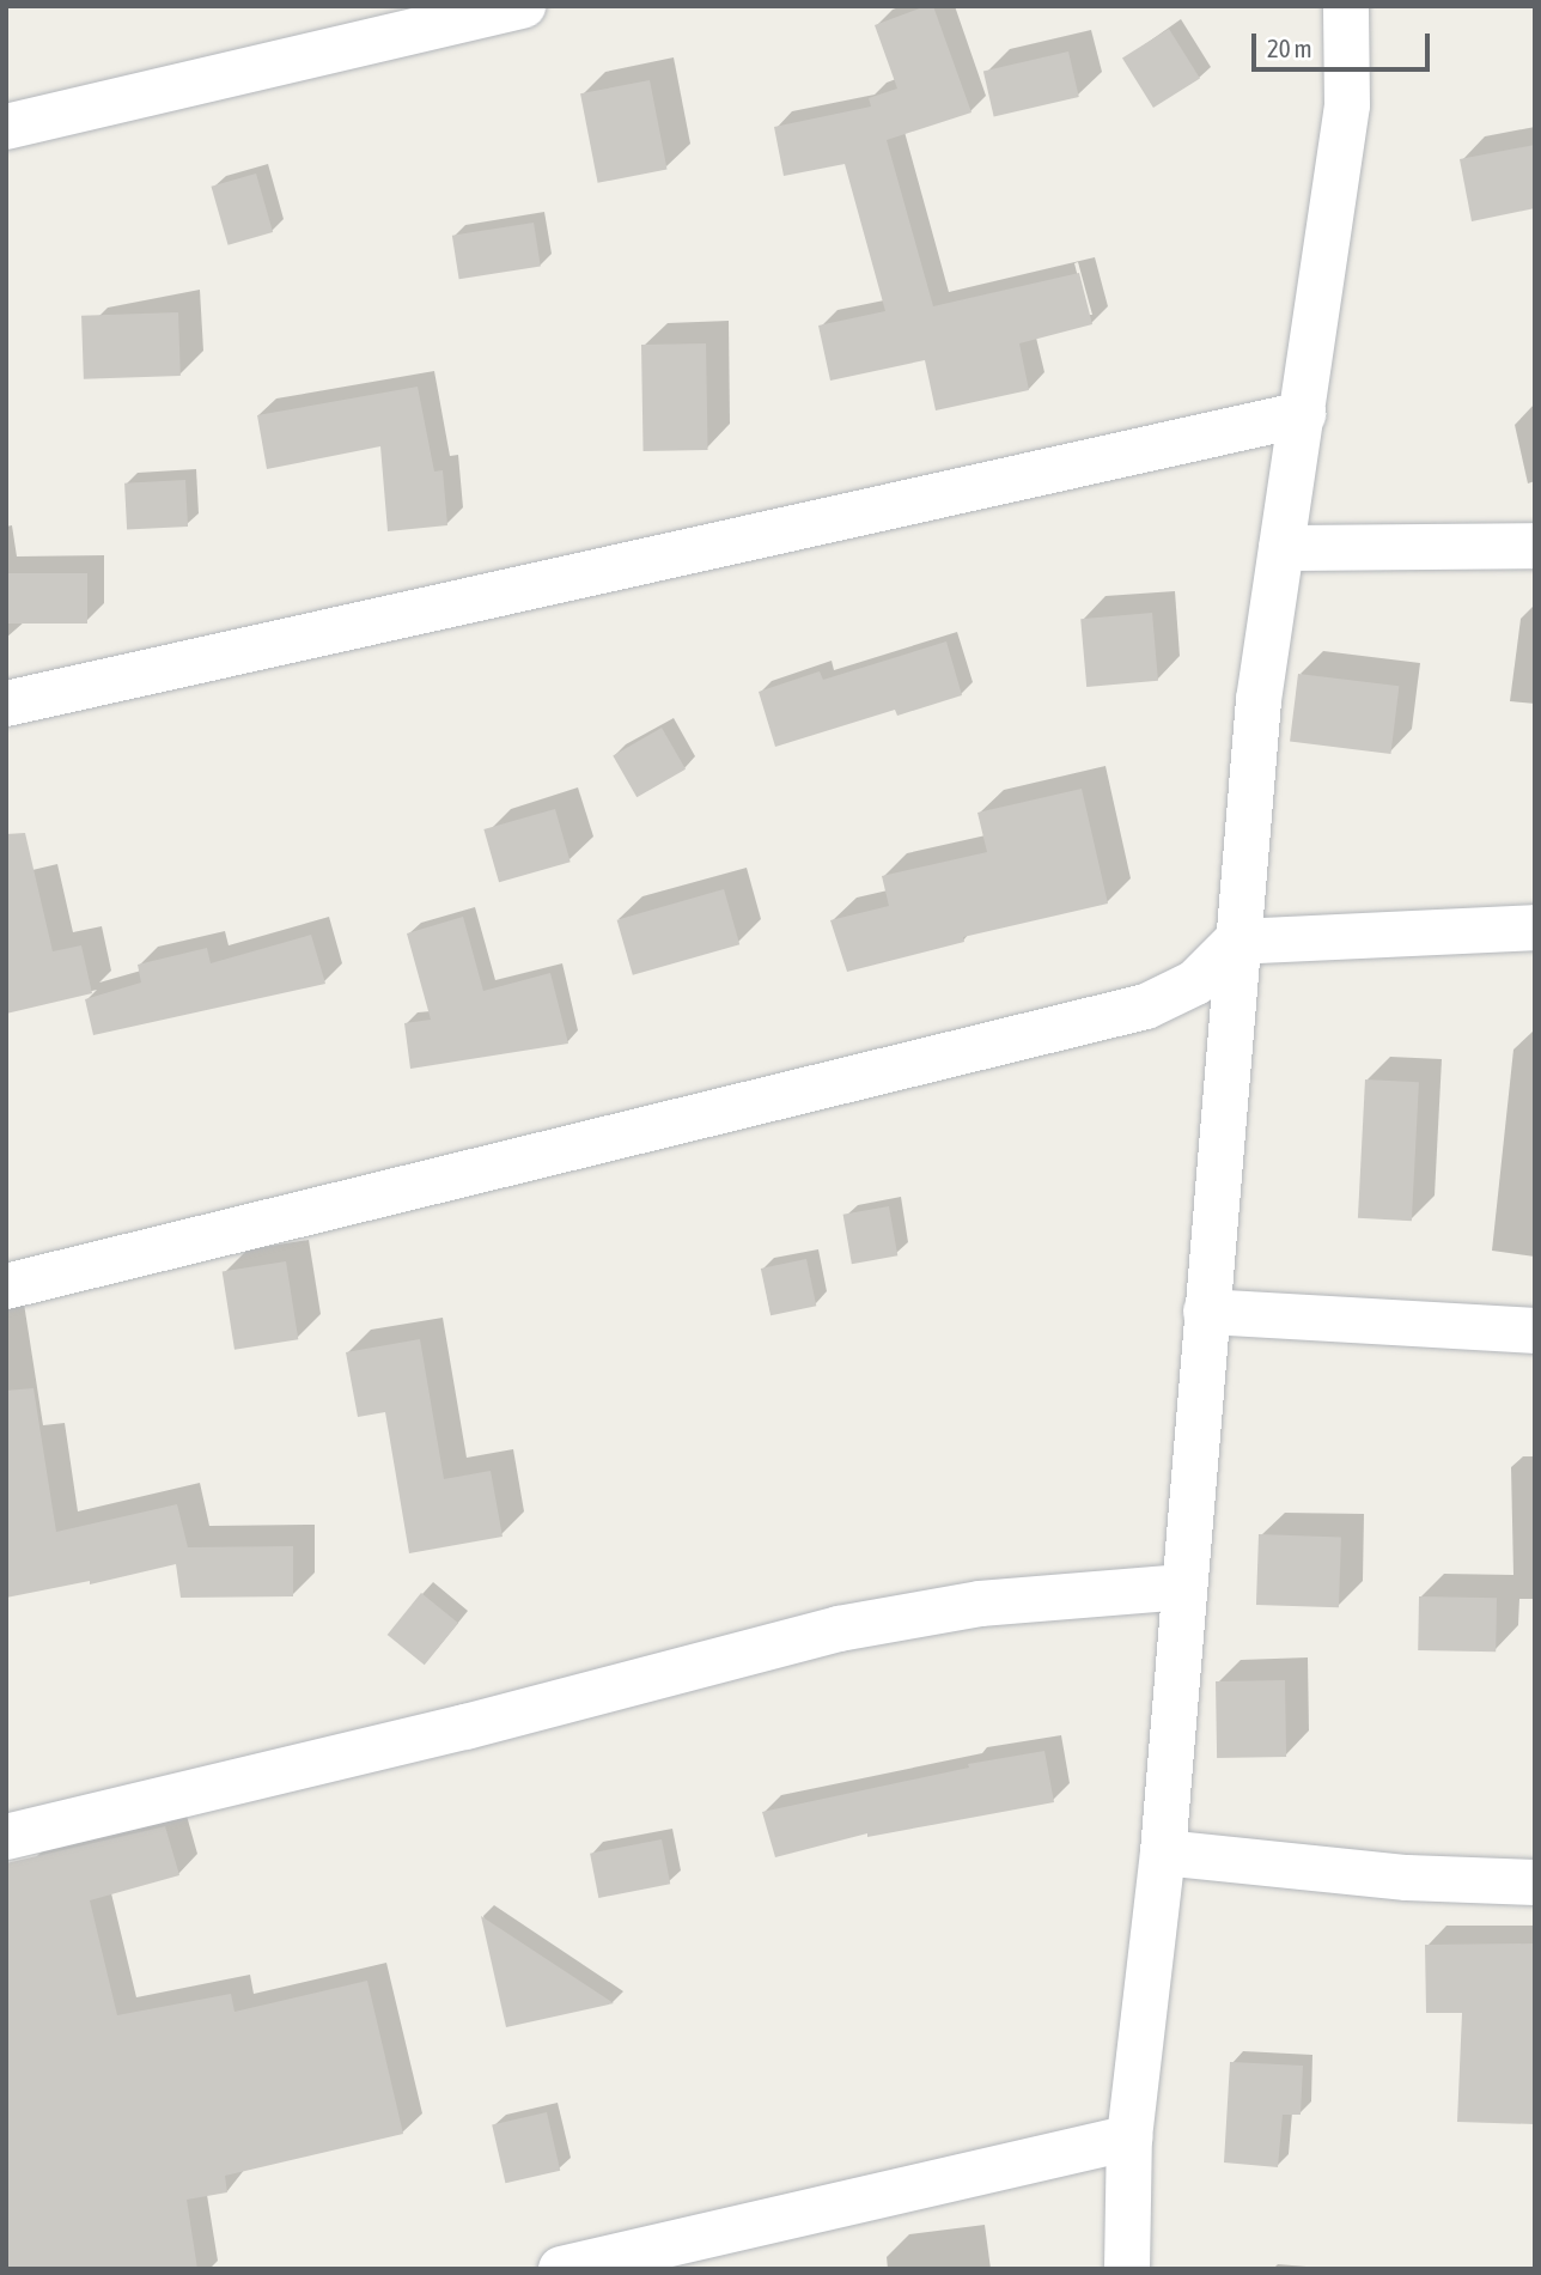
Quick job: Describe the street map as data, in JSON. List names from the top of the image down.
{
  "scale_bar": "20 m"
}
